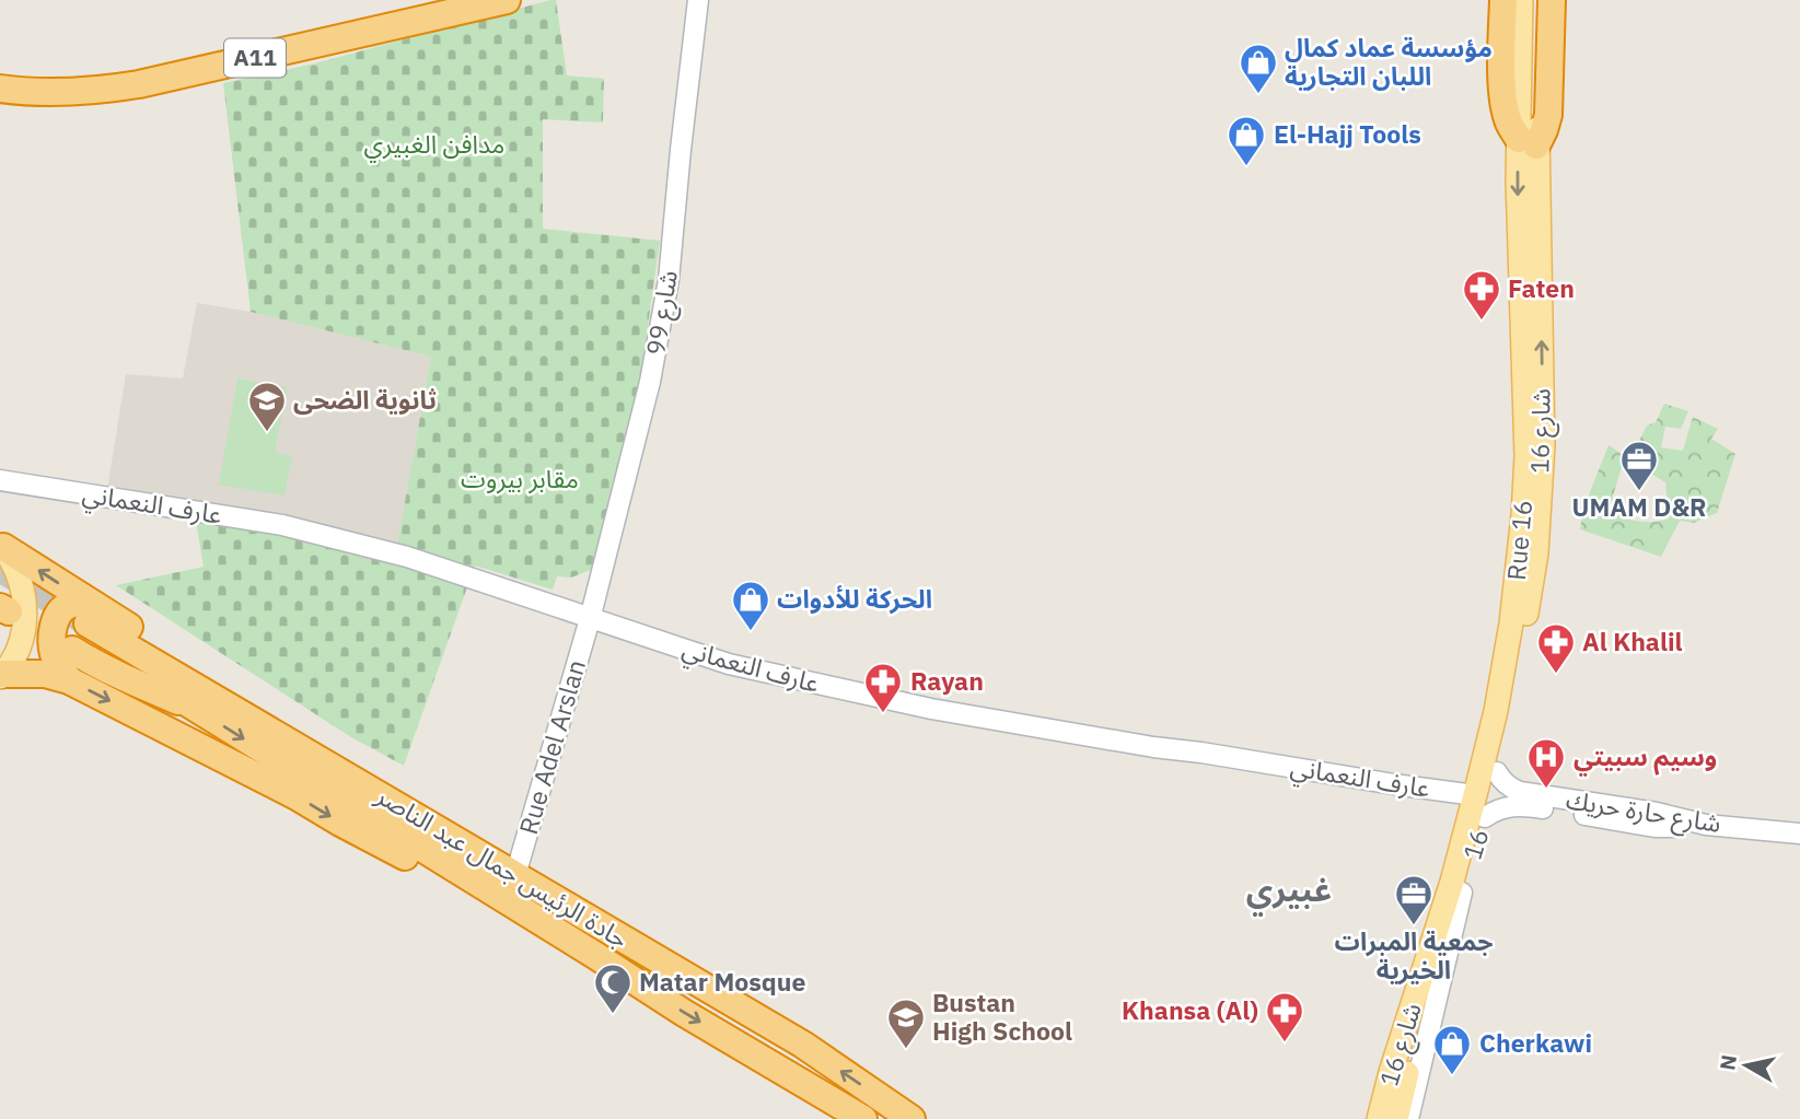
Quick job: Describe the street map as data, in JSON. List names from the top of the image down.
{
  "streets": {
    "highway": ["A11", "جادة الرئيس جمال عبد الناصر"],
    "main road": ["شارع 16", "Rue 16", "16"],
    "street": [
      "شارع 99",
      "عارف النعماني",
      "Rue Adel Arslan",
      "شارع حارة حريك"
    ]
  },
  "crossings": [
    ["شارع 99", "عارف النعماني"],
    ["شارع 99", "Rue Adel Arslan"],
    ["شارع 16", "عارف النعماني"],
    ["شارع 16", "Rue 16"],
    ["شارع 16", "شارع حارة حريك"],
    ["شارع 16", "16"],
    ["عارف النعماني", "Rue 16"],
    ["عارف النعماني", "Rue Adel Arslan"],
    ["عارف النعماني", "16"],
    ["Rue 16", "16"],
    ["Rue Adel Arslan", "جادة الرئيس جمال عبد الناصر"]
  ],
  "one_way": ["شارع 16", "Rue 16"],
  "districts": ["غبيري"],
  "parks": ["مدافن الغبيري", "مقابر بيروت"],
  "places": {
    "shop": [
      "مؤسسة عماد كمال اللبان التجارية",
      "El-Hajj Tools",
      "الحركة للأدوات",
      "Cherkawi"
    ],
    "pharmacy": [
      "Faten",
      "Al Khalil",
      "Rayan",
      "Khansa (Al)"
    ],
    "school or university": ["ثانوية الضحى", "Bustan High School"],
    "office": ["UMAM D&R", "جمعية المبرات الخيرية"],
    "hospital": ["وسيم سبيتي"],
    "mosque": ["Matar Mosque"]
  },
  "north": "left"
}
